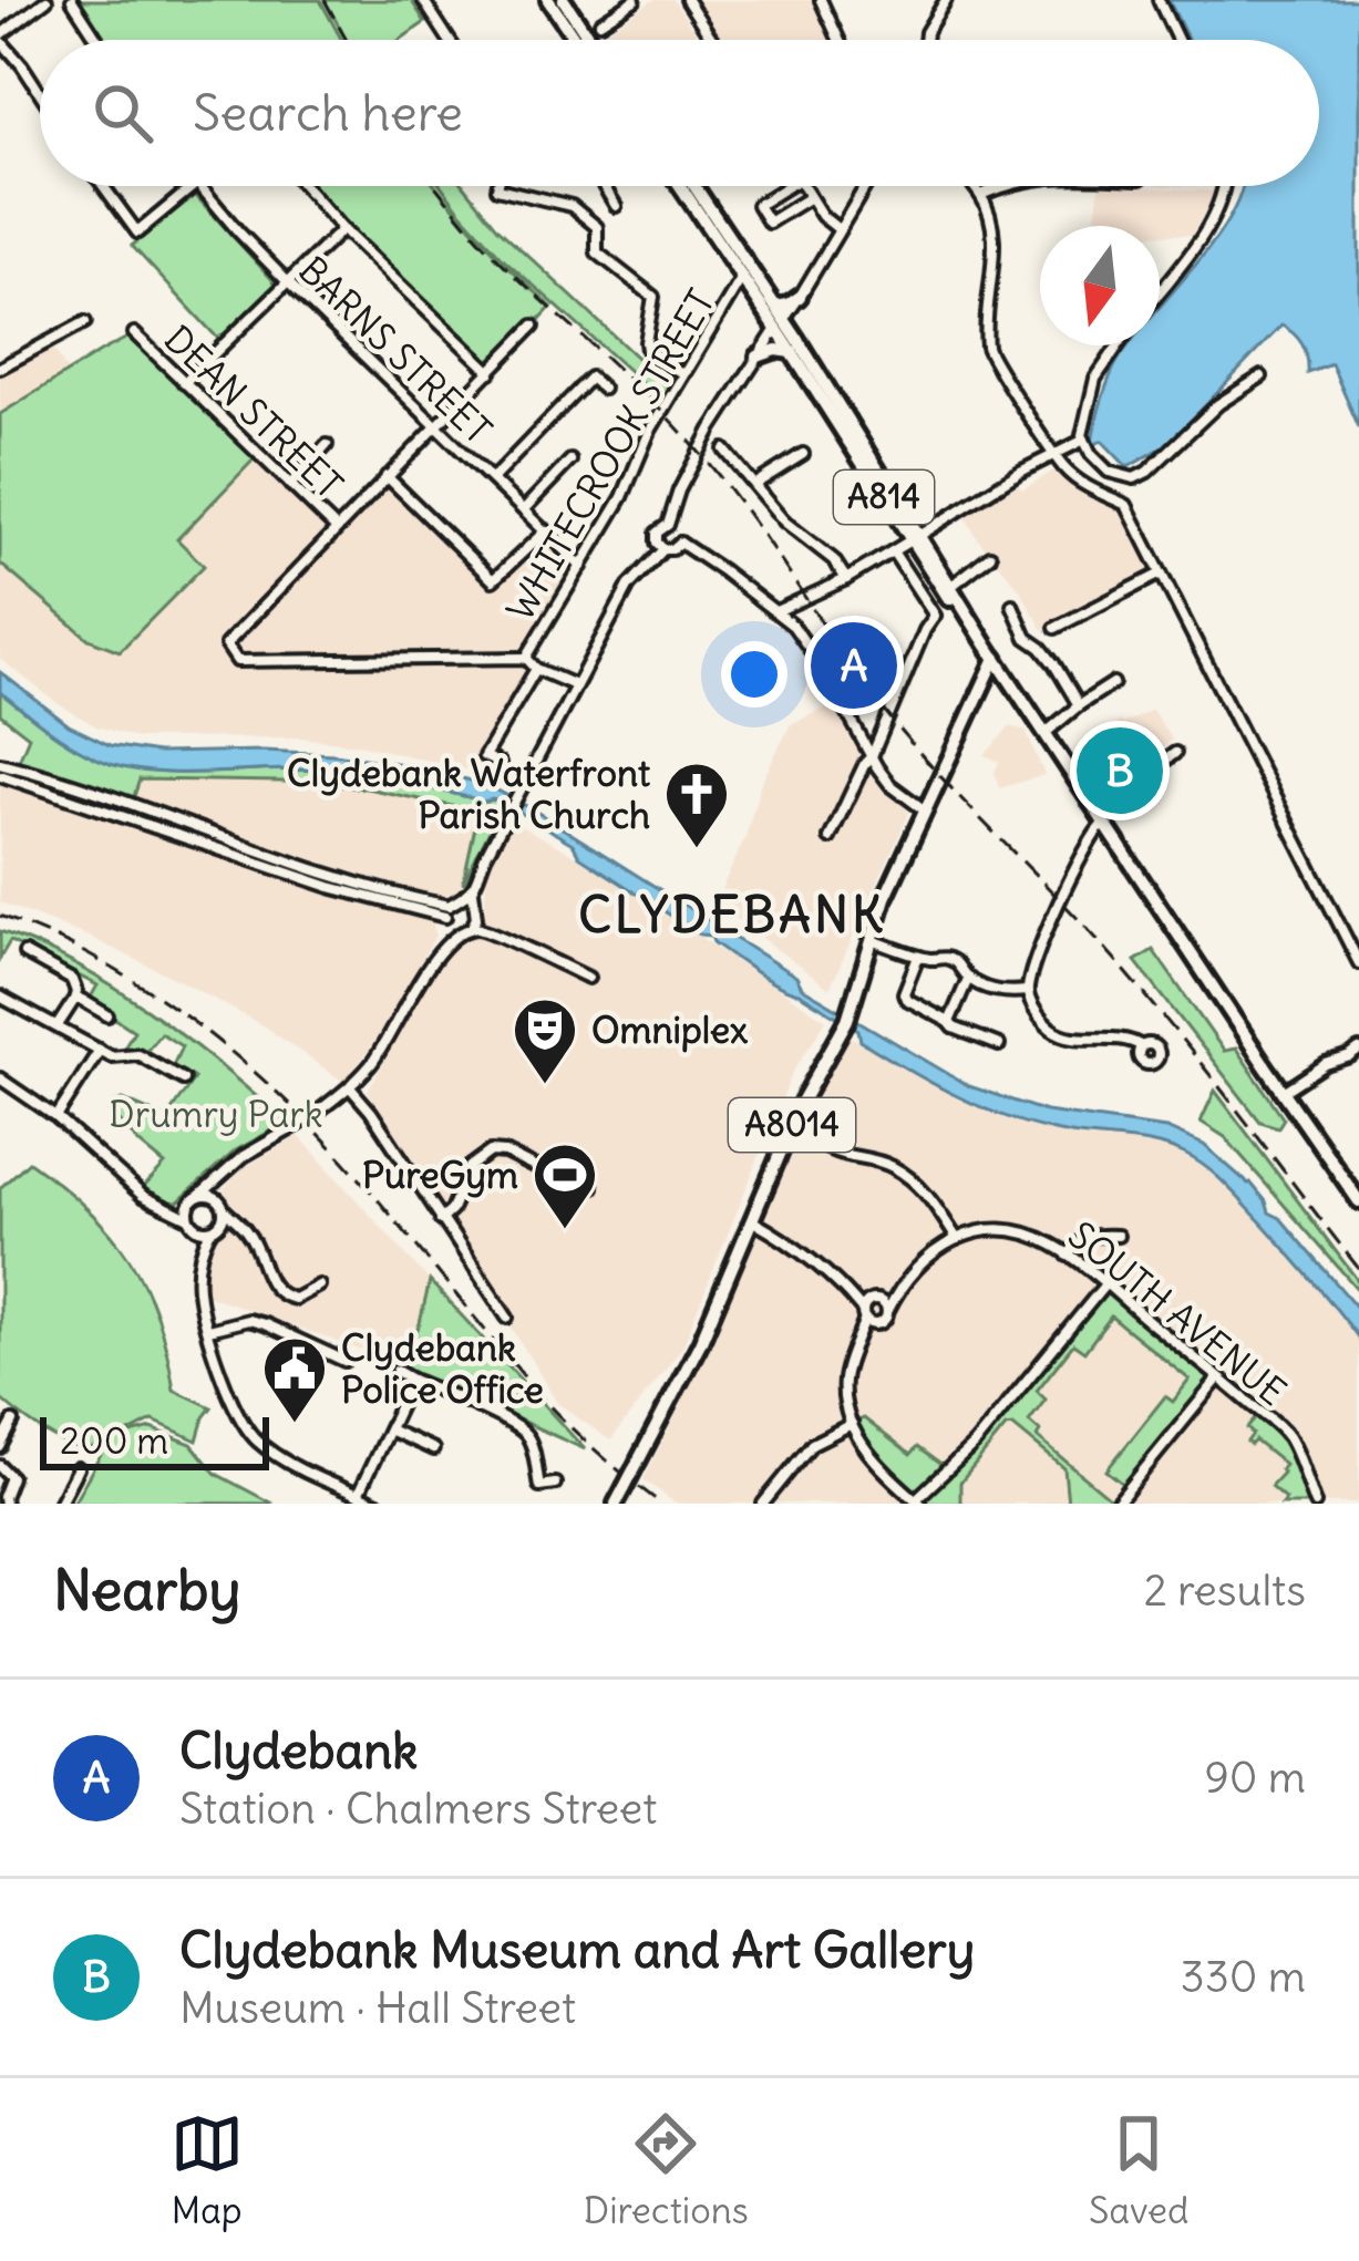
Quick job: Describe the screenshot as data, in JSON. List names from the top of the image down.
{
  "streets": {
    "main road": ["A814", "A8014"],
    "street": [
      "BARNS STREET",
      "DEAN STREET",
      "WHITECROOK STREET",
      "SOUTH AVENUE"
    ]
  },
  "crossings": [
    ["BARNS STREET", "WHITECROOK STREET"],
    ["WHITECROOK STREET", "A814"],
    ["A814", "A8014"]
  ],
  "districts": ["CLYDEBANK"],
  "parks": ["Drumry Park"],
  "places": {
    "church": ["Clydebank Waterfront Parish Church"],
    "theatre": ["Omniplex"],
    "sports": ["PureGym"],
    "public building": ["Clydebank Police Office"]
  },
  "scale_bar": "200 m",
  "north": "bottom",
  "page": {
    "search": "Search here",
    "pins": ["A", "B"],
    "scale": "200 m",
    "heading": ["Nearby", "2 results"],
    "list": [
      {
        "mark": "A",
        "name": "Clydebank",
        "note": "Station · Chalmers Street",
        "value": "90 m"
      },
      {
        "mark": "B",
        "name": "Clydebank Museum and Art Gallery",
        "note": "Museum · Hall Street",
        "value": "330 m"
      }
    ],
    "nav": ["Map", "Directions", "Saved"]
  }
}
